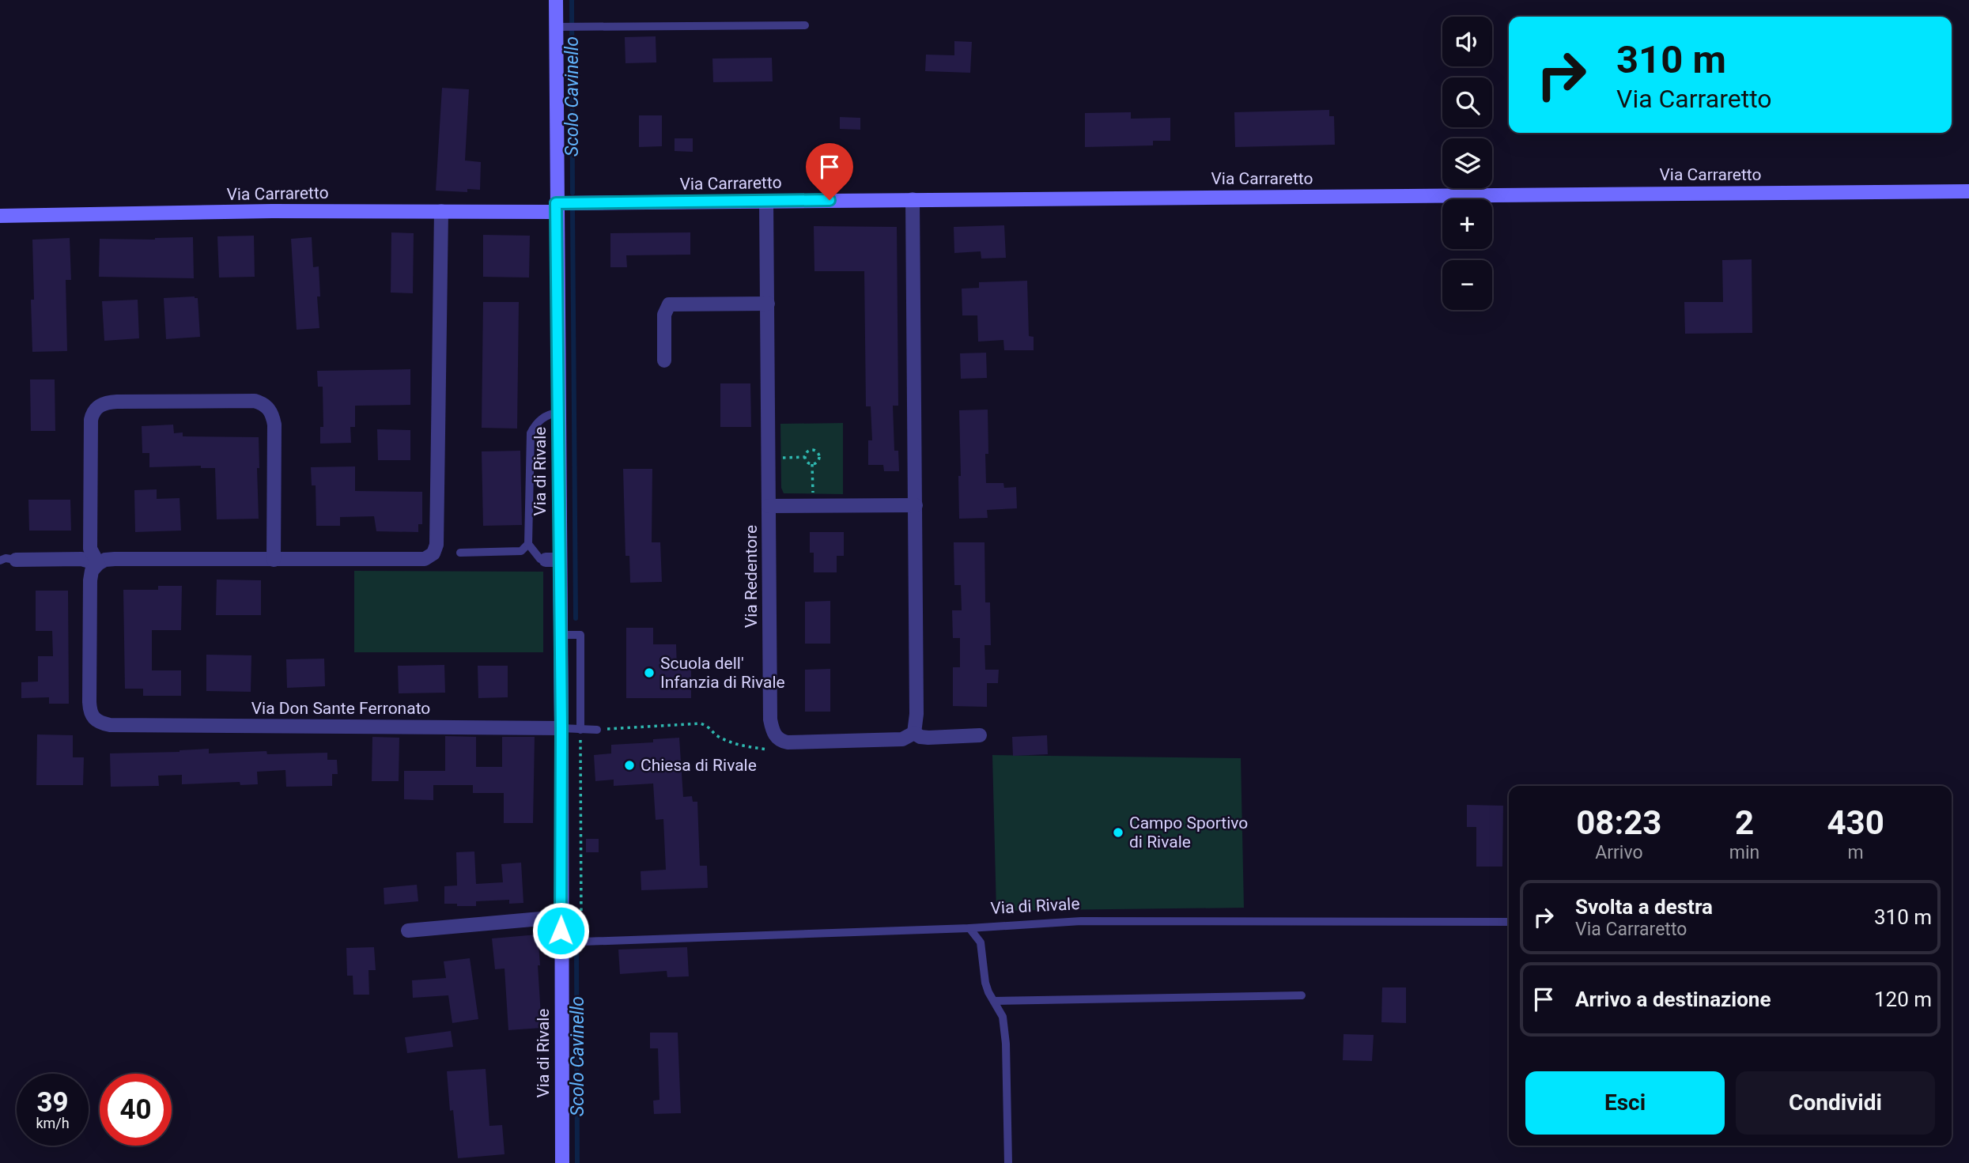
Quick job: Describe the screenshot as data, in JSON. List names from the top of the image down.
{
  "streets": {
    "street": [
      "Via Carraretto",
      "Via di Rivale",
      "Via Redentore",
      "Via Don Sante Ferronato"
    ]
  },
  "crossings": [
    ["Via Carraretto", "Via di Rivale"],
    ["Via Carraretto", "Via Redentore"],
    ["Via di Rivale", "Via Don Sante Ferronato"]
  ],
  "water": ["Scolo Cavinello"],
  "places": ["Scuola dell' Infanzia di Rivale", "Chiesa di Rivale", "Campo Sportivo di Rivale"],
  "page": {
    "map_buttons": ["+", "−"],
    "turn": ["310 m", "Via Carraretto"],
    "eta": [
      "08:23",
      "Arrivo",
      "2",
      "min",
      "430",
      "m"
    ],
    "list": [
      {
        "name": "Svolta a destra",
        "note": "Via Carraretto",
        "value": "310 m"
      },
      {
        "name": "Arrivo a destinazione",
        "value": "120 m"
      }
    ],
    "buttons": ["Esci", "Condividi"],
    "speed": "39 km/h",
    "limit": "40"
  }
}
